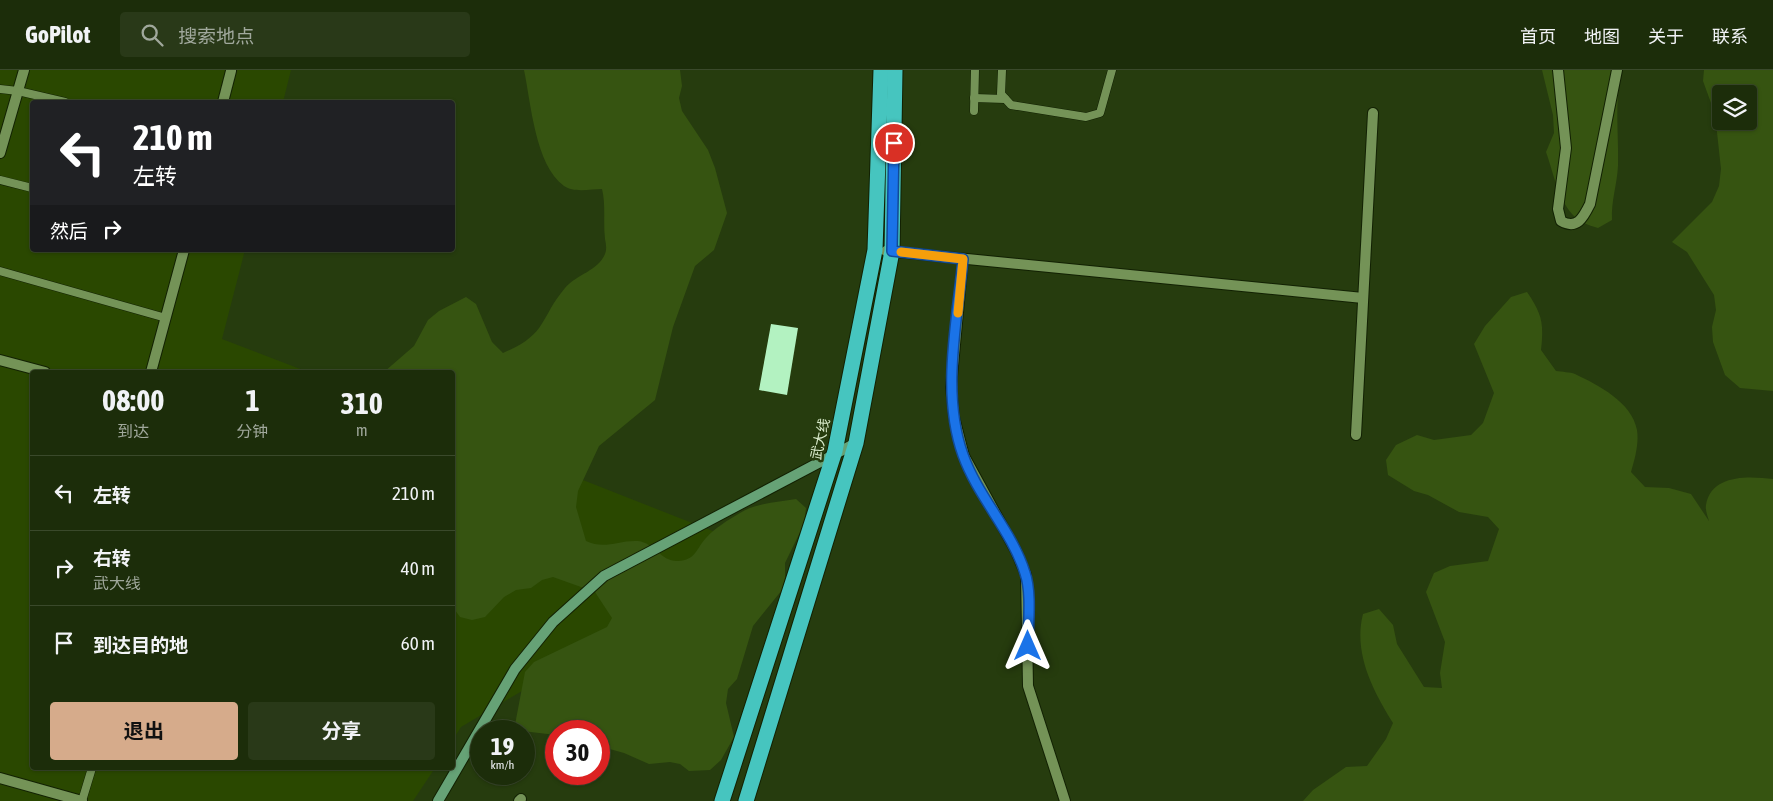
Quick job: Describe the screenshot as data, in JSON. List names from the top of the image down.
{
  "streets": {
    "highway": ["武大线"]
  },
  "page": {
    "header": "GoPilot",
    "search": "搜索地点",
    "nav": [
      "首页",
      "地图",
      "关于",
      "联系"
    ],
    "turn": ["210 m", "左转"],
    "then": "然后",
    "eta": [
      "08:00",
      "到达",
      "1",
      "分钟",
      "310",
      "m"
    ],
    "list": [
      {
        "name": "左转",
        "value": "210 m"
      },
      {
        "name": "右转",
        "note": "武大线",
        "value": "40 m"
      },
      {
        "name": "到达目的地",
        "value": "60 m"
      }
    ],
    "buttons": ["退出", "分享"],
    "speed": "19 km/h",
    "limit": "30"
  }
}
